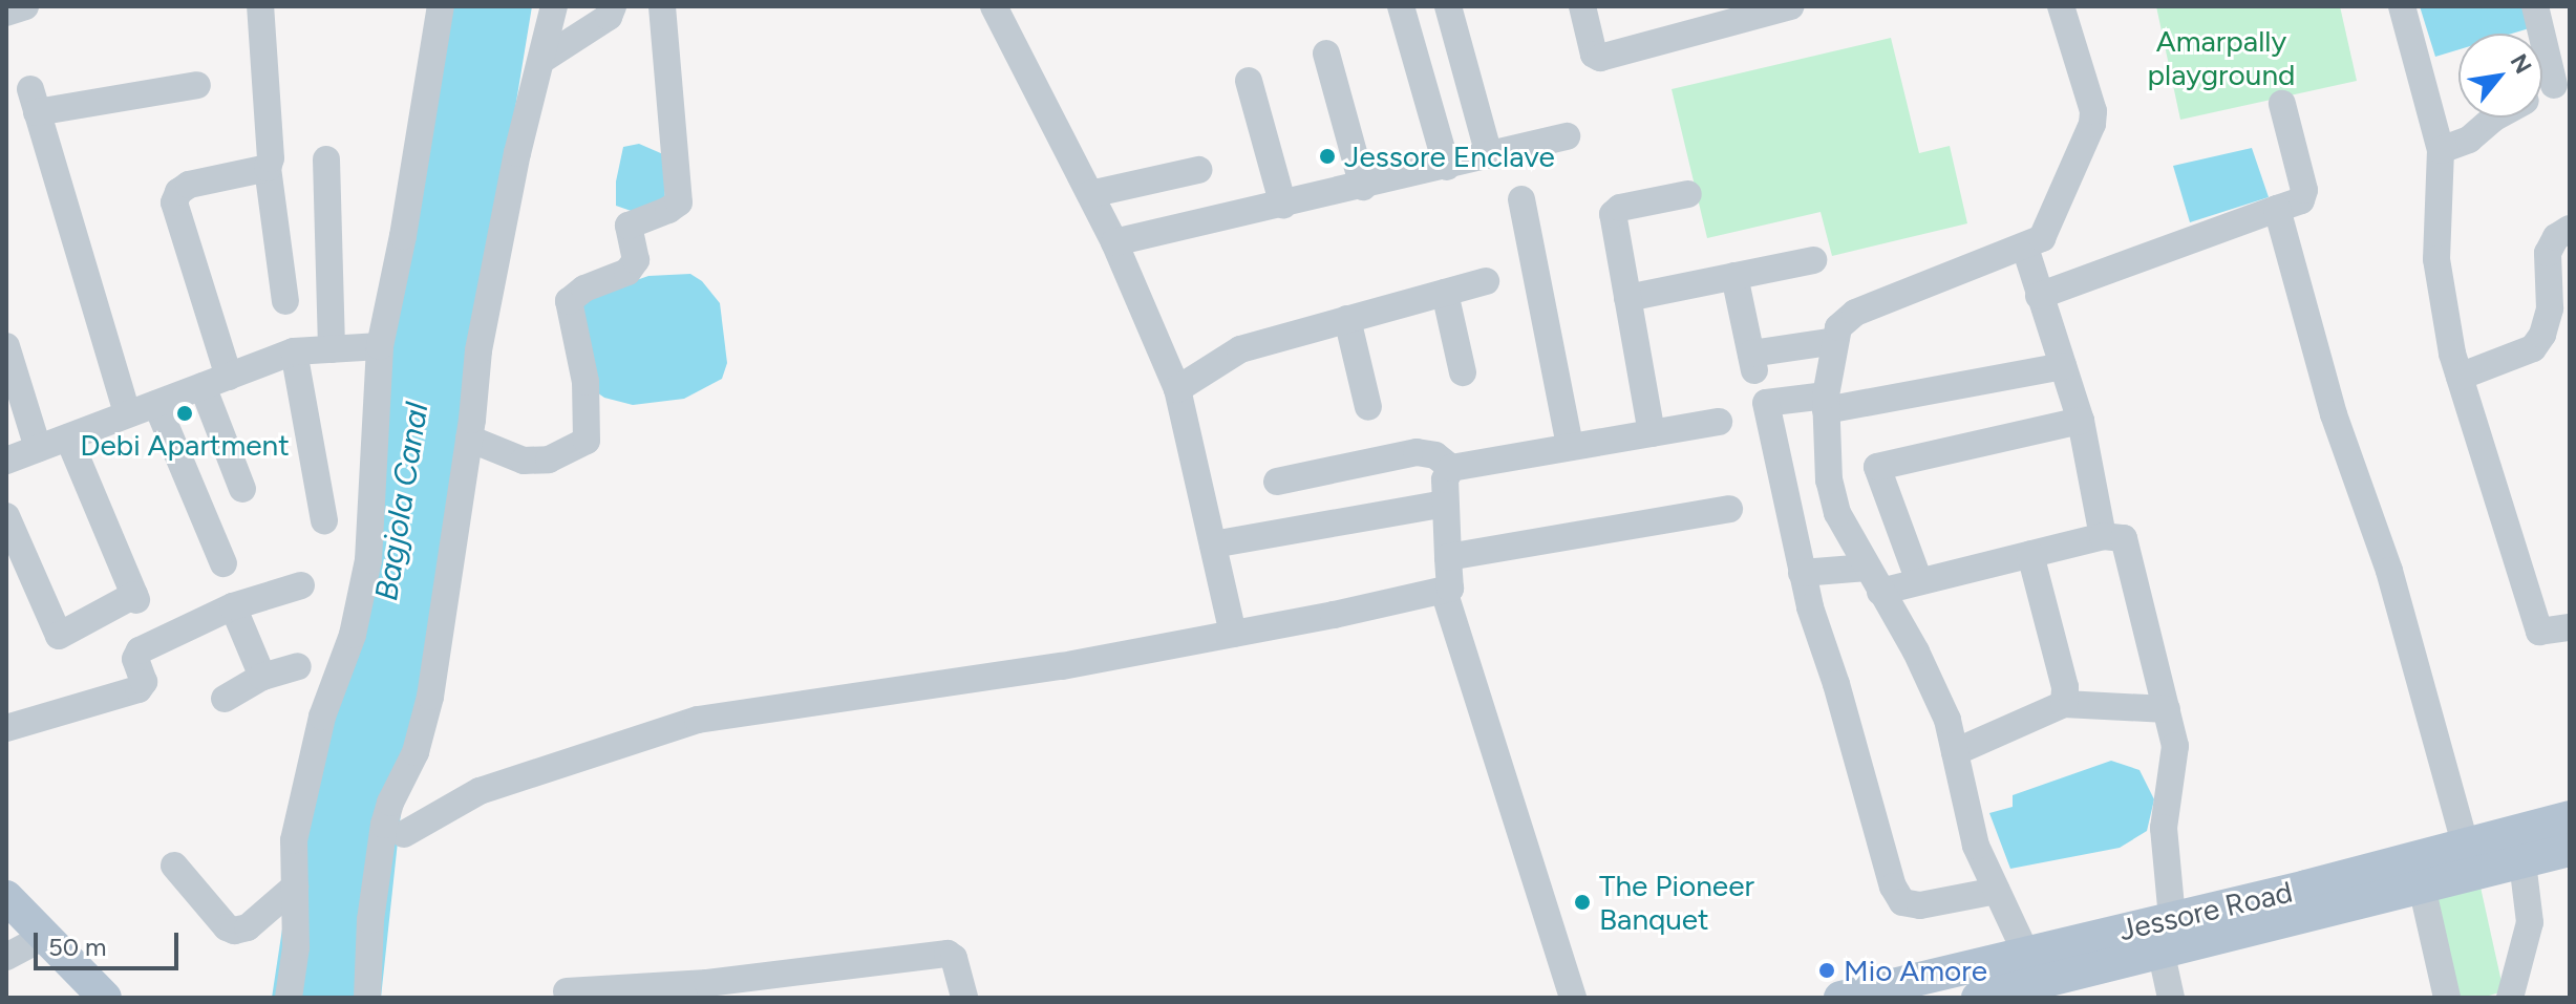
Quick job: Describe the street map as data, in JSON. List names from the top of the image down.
{
  "streets": {
    "main road": ["Jessore Road"]
  },
  "water": ["Bagjola Canal"],
  "parks": ["Amarpally playground"],
  "places": [
    "Jessore Enclave",
    "Debi Apartment",
    "The Pioneer Banquet",
    "Mio Amore"
  ],
  "scale_bar": "50 m",
  "north": "top right"
}
